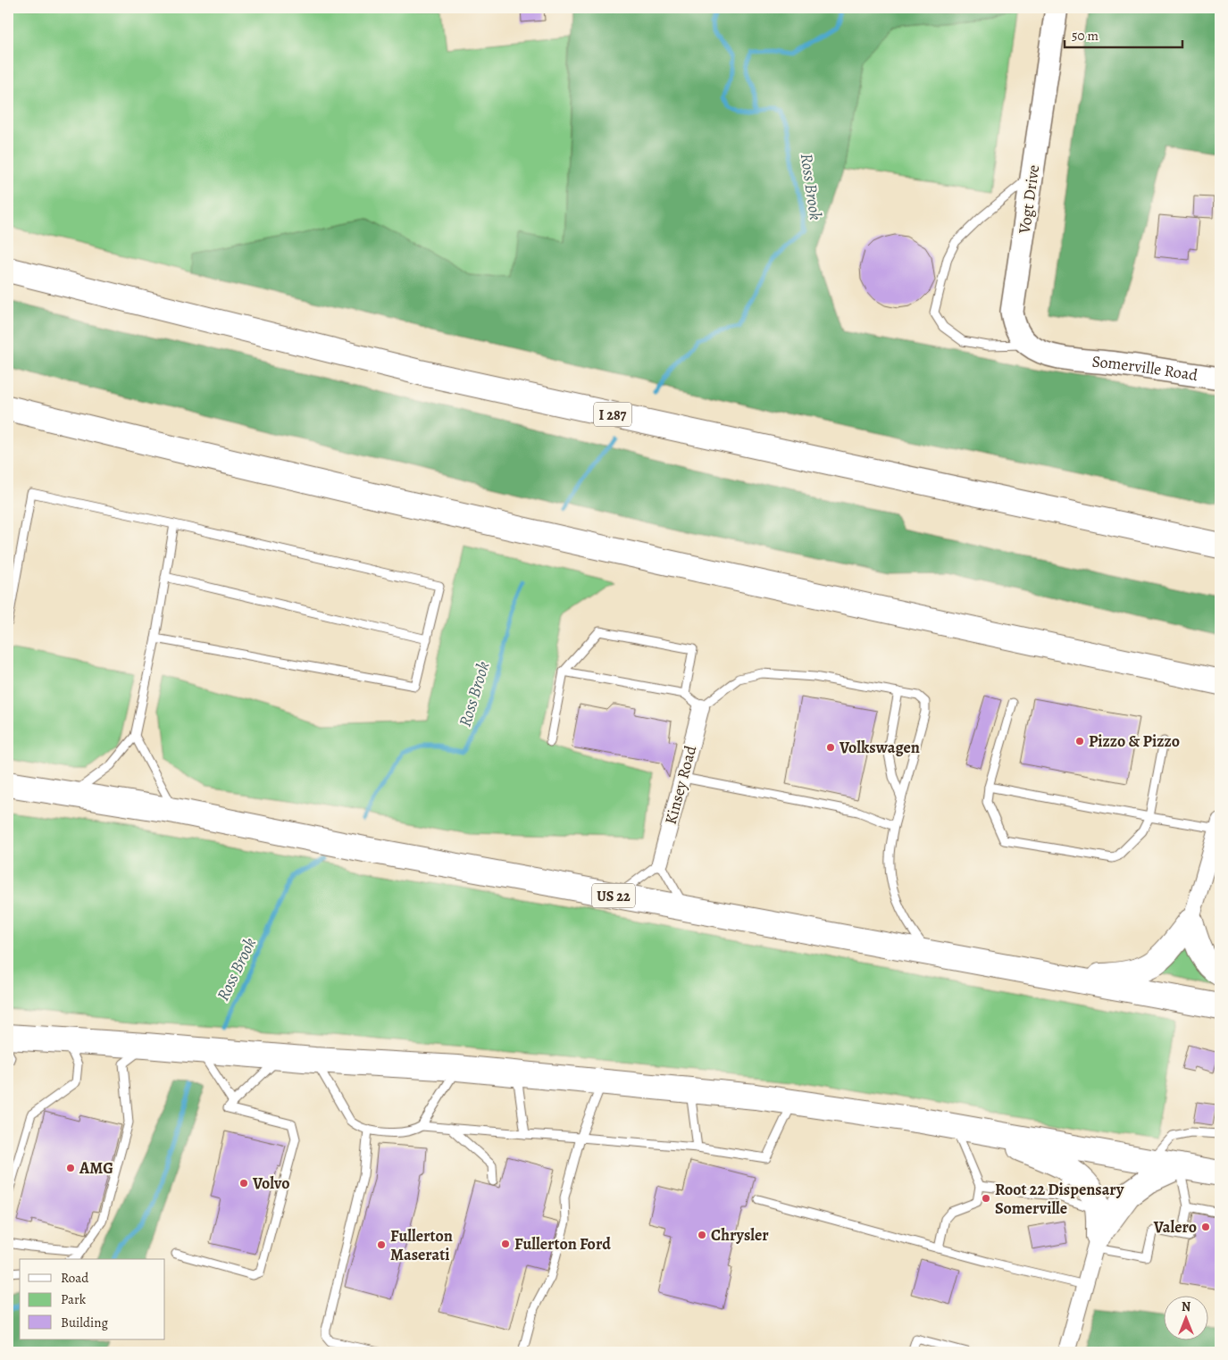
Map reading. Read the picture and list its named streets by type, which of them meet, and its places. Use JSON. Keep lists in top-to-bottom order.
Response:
{
  "streets": {
    "highway": ["I 287", "US 22"],
    "street": ["Vogt Drive", "Somerville Road", "Kinsey Road"]
  },
  "crossings": [
    ["Vogt Drive", "Somerville Road"]
  ],
  "water": ["Ross Brook"],
  "places": [
    "Pizzo & Pizzo",
    "Volkswagen",
    "AMG",
    "Volvo",
    "Root 22 Dispensary Somerville",
    "Valero",
    "Chrysler",
    "Fullerton Ford",
    "Fullerton Maserati"
  ],
  "legend": ["Road", "Park", "Building"],
  "scale_bar": "50 m",
  "north": "top"
}
